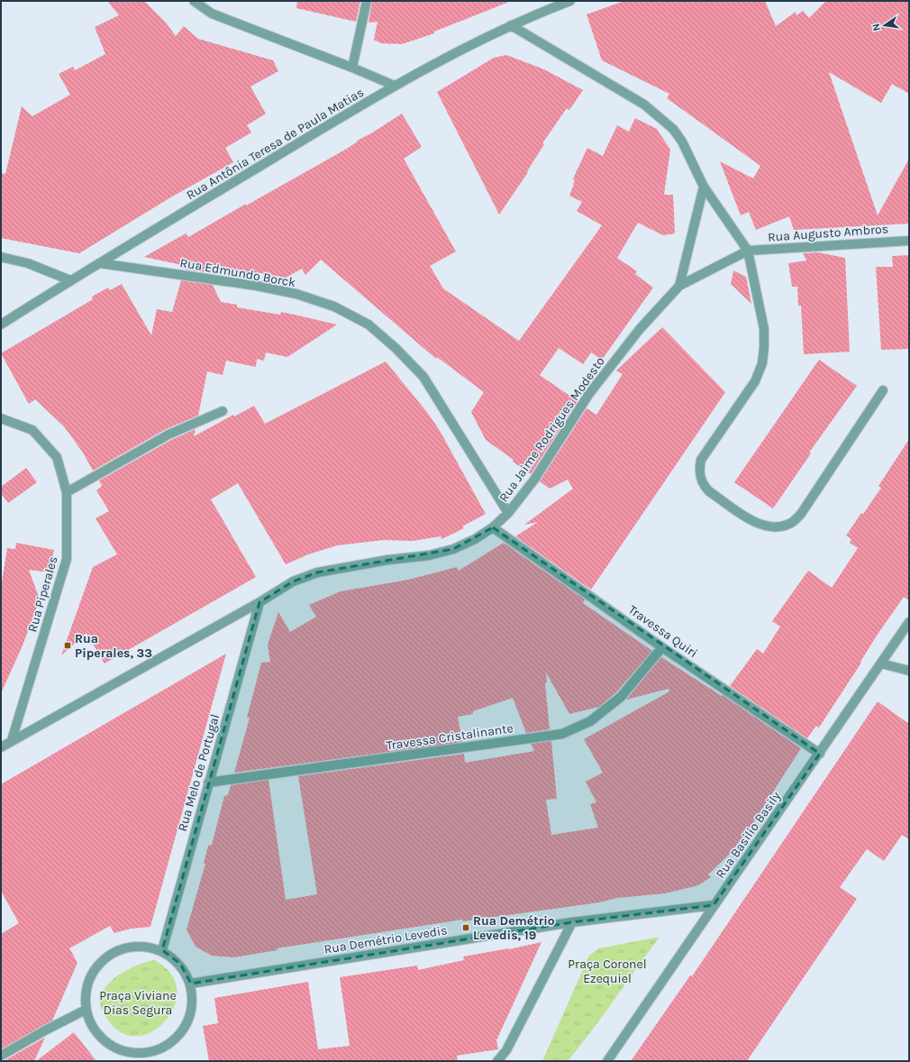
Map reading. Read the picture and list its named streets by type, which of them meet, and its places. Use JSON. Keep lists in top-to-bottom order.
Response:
{
  "streets": {
    "street": [
      "Rua Antônia Teresa de Paula Matias",
      "Rua Augusto Ambros",
      "Rua Edmundo Borck",
      "Rua Jaime Rodrigues Modesto",
      "Rua Piperales",
      "Travessa Quiri",
      "Travessa Cristalinante",
      "Rua Melo de Portugal",
      "Rua Basilio Basily",
      "Rua Demétrio Levedis"
    ]
  },
  "crossings": [
    ["Rua Antônia Teresa de Paula Matias", "Rua Edmundo Borck"],
    ["Rua Augusto Ambros", "Rua Jaime Rodrigues Modesto"],
    ["Rua Edmundo Borck", "Rua Jaime Rodrigues Modesto"],
    ["Rua Jaime Rodrigues Modesto", "Rua Piperales"],
    ["Rua Jaime Rodrigues Modesto", "Travessa Quiri"],
    ["Rua Jaime Rodrigues Modesto", "Rua Melo de Portugal"],
    ["Travessa Quiri", "Travessa Cristalinante"],
    ["Travessa Quiri", "Rua Basilio Basily"],
    ["Travessa Cristalinante", "Rua Melo de Portugal"],
    ["Rua Melo de Portugal", "Rua Demétrio Levedis"],
    ["Rua Basilio Basily", "Rua Demétrio Levedis"]
  ],
  "parks": ["Praça Coronel Ezequiel", "Praça Viviane Dias Segura"],
  "places": {
    "transit": ["Rua Piperales, 33", "Rua Demétrio Levedis, 19"]
  },
  "north": "left"
}
